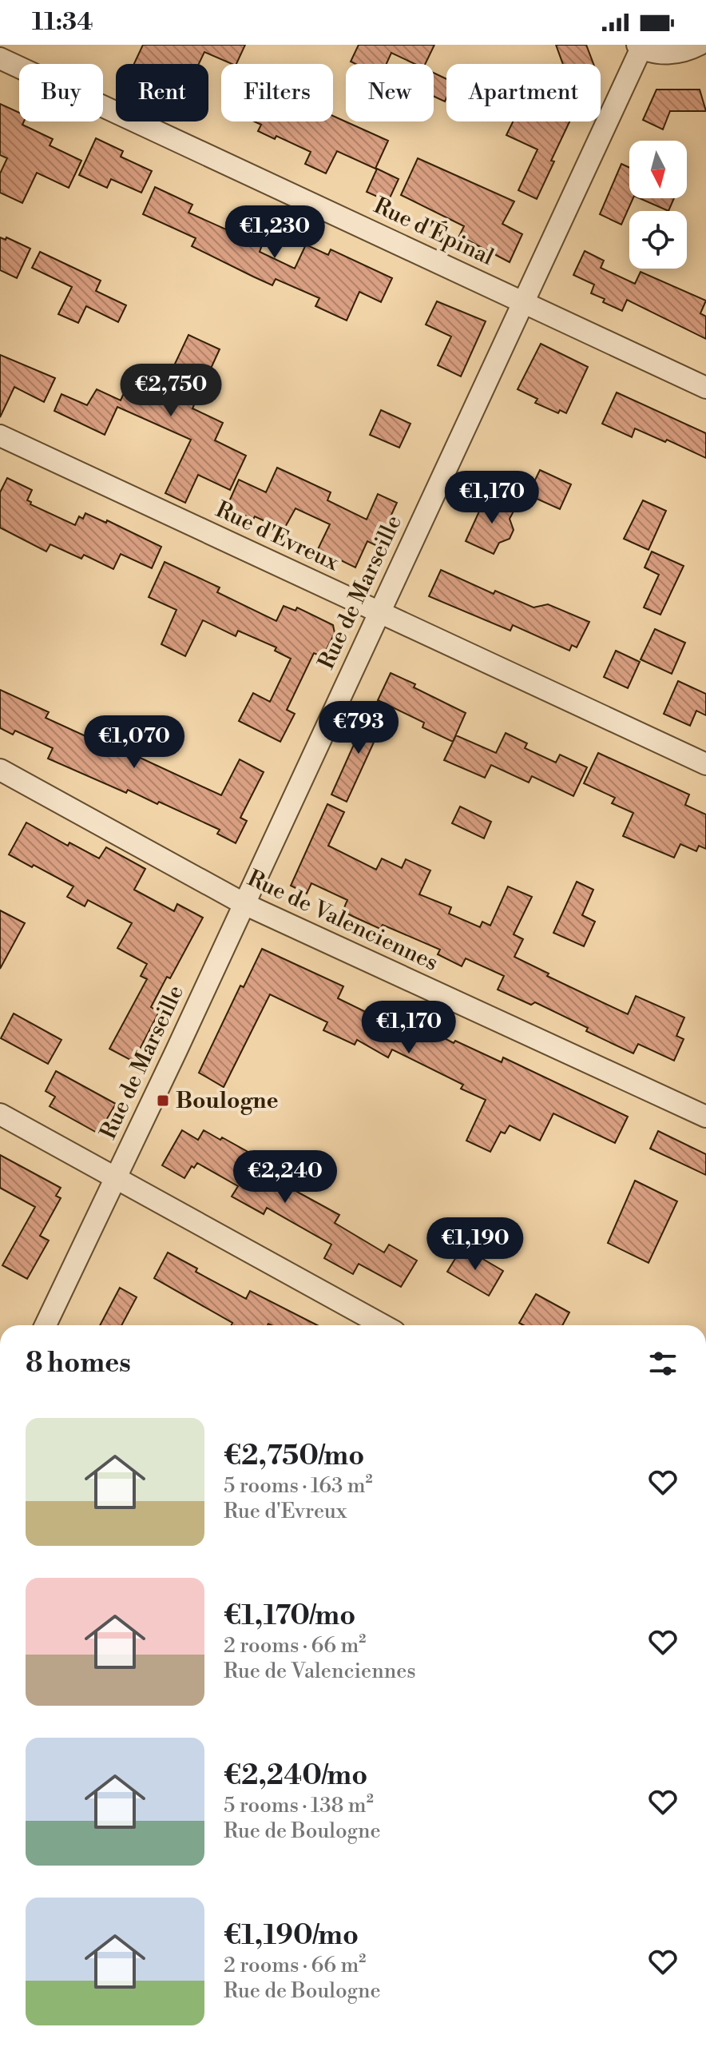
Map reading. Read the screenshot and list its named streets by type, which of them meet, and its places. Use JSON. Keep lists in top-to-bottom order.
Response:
{
  "streets": {
    "street": [
      "Rue d'Épinal",
      "Rue d'Evreux",
      "Rue de Marseille",
      "Rue de Valenciennes"
    ]
  },
  "crossings": [
    ["Rue d'Épinal", "Rue de Marseille"],
    ["Rue d'Evreux", "Rue de Marseille"],
    ["Rue de Marseille", "Rue de Valenciennes"]
  ],
  "places": {
    "transit": ["Boulogne"]
  },
  "north": "bottom",
  "page": {
    "status": "11:34",
    "chip": [
      "Buy",
      "Rent",
      "Filters",
      "New",
      "Apartment"
    ],
    "price": [
      "€1,230",
      "€2,750",
      "€1,170",
      "€793",
      "€1,070",
      "€1,170",
      "€2,240",
      "€1,190"
    ],
    "heading": "8 homes",
    "list": [
      {
        "name": "€2,750/mo",
        "note": "5 rooms · 163 m² · Rue d'Evreux"
      },
      {
        "name": "€1,170/mo",
        "note": "2 rooms · 66 m² · Rue de Valenciennes"
      },
      {
        "name": "€2,240/mo",
        "note": "5 rooms · 138 m² · Rue de Boulogne"
      },
      {
        "name": "€1,190/mo",
        "note": "2 rooms · 66 m² · Rue de Boulogne"
      }
    ]
  }
}
